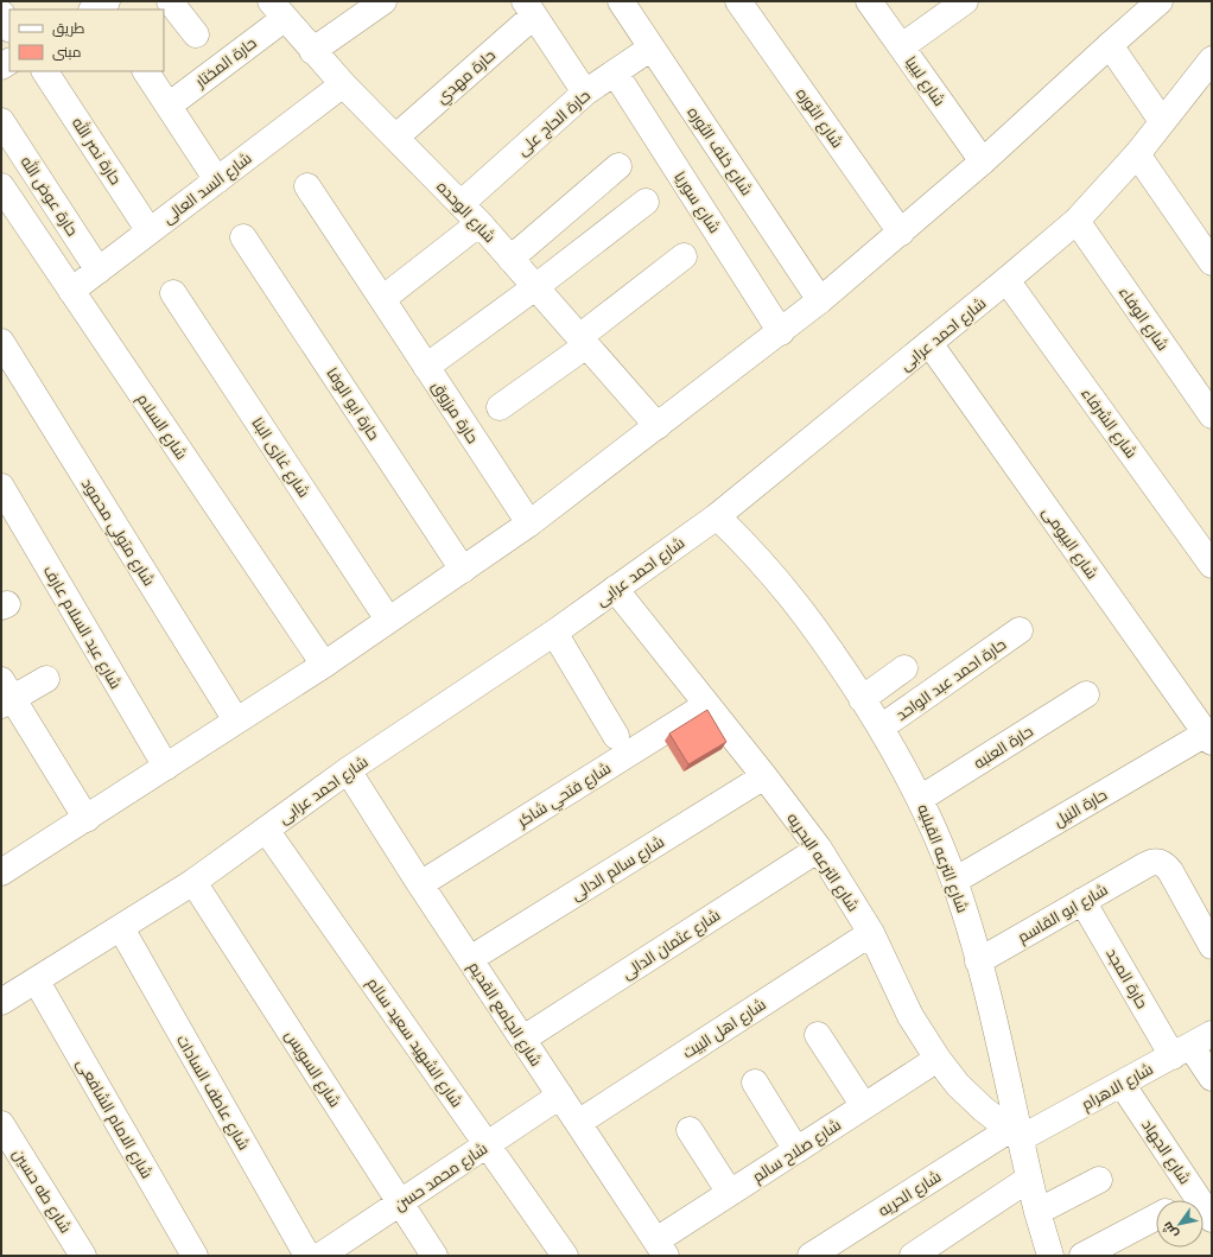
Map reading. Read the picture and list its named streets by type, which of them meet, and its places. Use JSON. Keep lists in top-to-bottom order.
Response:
{
  "streets": {
    "street": [
      "حارة المختار",
      "حارة مهدي",
      "شارع ليبيا",
      "شارع الثوره",
      "حارة الحاج على",
      "حارة نصر الله",
      "شارع خلف الثوره",
      "شارع السد العالى",
      "حارة عوض الله",
      "شارع سوريا",
      "شارع الوحده",
      "شارع الوفاء",
      "شارع احمد عرابى",
      "حارة ابو الوفا",
      "حارة مرزوق",
      "شارع الشرفاء",
      "شارع السلام",
      "شارع غازى البنا",
      "شارع متولي محمود",
      "شارع البيومى",
      "شارع عبد السلام عارف",
      "حارة احمد عبد الواحد",
      "حارة العنبه",
      "شارع فتحي شاكر",
      "حارة النيل",
      "شارع الترعه القبليه",
      "شارع الترعه البحريه",
      "شارع سالم الدالى",
      "شارع ابو القاسم",
      "شارع عثمان الدالى",
      "حارة المجد",
      "شارع الجامع القديم",
      "شارع اهل البيت",
      "شارع الشهيد سعيد سالم",
      "شارع السويس",
      "شارع الاهرام",
      "شارع عاطف السادات",
      "شارع الامام الشافعى",
      "شارع صلاح سالم",
      "شارع الجهاد",
      "شارع محمد حسن",
      "شارع طه حسين",
      "شارع الحريه"
    ]
  },
  "crossings": [
    ["حارة المختار", "شارع الوحده"],
    ["حارة مهدي", "شارع الوحده"],
    ["حارة الحاج على", "شارع خلف الثوره"],
    ["حارة الحاج على", "شارع سوريا"],
    ["حارة الحاج على", "شارع الوحده"],
    ["حارة نصر الله", "شارع السد العالى"],
    ["شارع السد العالى", "حارة عوض الله"],
    ["شارع السد العالى", "شارع الوحده"],
    ["شارع السد العالى", "شارع السلام"],
    ["شارع الوفاء", "شارع احمد عرابى"],
    ["شارع احمد عرابى", "شارع الشرفاء"],
    ["شارع احمد عرابى", "شارع البيومى"],
    ["شارع احمد عرابى", "شارع الترعه القبليه"],
    ["شارع احمد عرابى", "شارع الترعه البحريه"],
    ["شارع احمد عرابى", "شارع الجامع القديم"],
    ["شارع احمد عرابى", "شارع الشهيد سعيد سالم"],
    ["شارع احمد عرابى", "شارع السويس"],
    ["شارع احمد عرابى", "شارع عاطف السادات"],
    ["شارع احمد عرابى", "شارع الامام الشافعى"],
    ["شارع البيومى", "حارة النيل"],
    ["حارة احمد عبد الواحد", "شارع الترعه القبليه"],
    ["حارة العنبه", "شارع الترعه القبليه"],
    ["شارع فتحي شاكر", "شارع الترعه البحريه"],
    ["شارع فتحي شاكر", "شارع الجامع القديم"],
    ["حارة النيل", "شارع الترعه القبليه"],
    ["شارع الترعه القبليه", "شارع الترعه البحريه"],
    ["شارع الترعه القبليه", "شارع ابو القاسم"],
    ["شارع الترعه القبليه", "شارع الاهرام"],
    ["شارع الترعه القبليه", "شارع الحريه"],
    ["شارع الترعه البحريه", "شارع سالم الدالى"],
    ["شارع الترعه البحريه", "شارع عثمان الدالى"],
    ["شارع الترعه البحريه", "شارع اهل البيت"],
    ["شارع الترعه البحريه", "شارع الاهرام"],
    ["شارع الترعه البحريه", "شارع صلاح سالم"],
    ["شارع الترعه البحريه", "شارع الحريه"],
    ["شارع سالم الدالى", "شارع الجامع القديم"],
    ["شارع ابو القاسم", "حارة المجد"],
    ["شارع عثمان الدالى", "شارع الجامع القديم"],
    ["حارة المجد", "شارع الاهرام"],
    ["شارع الجامع القديم", "شارع اهل البيت"],
    ["شارع الجامع القديم", "شارع صلاح سالم"],
    ["شارع الجامع القديم", "شارع محمد حسن"],
    ["شارع الشهيد سعيد سالم", "شارع محمد حسن"],
    ["شارع السويس", "شارع محمد حسن"],
    ["شارع الاهرام", "شارع الجهاد"],
    ["شارع الاهرام", "شارع الحريه"]
  ],
  "legend": ["طريق", "مبنى"],
  "north": "bottom left"
}
